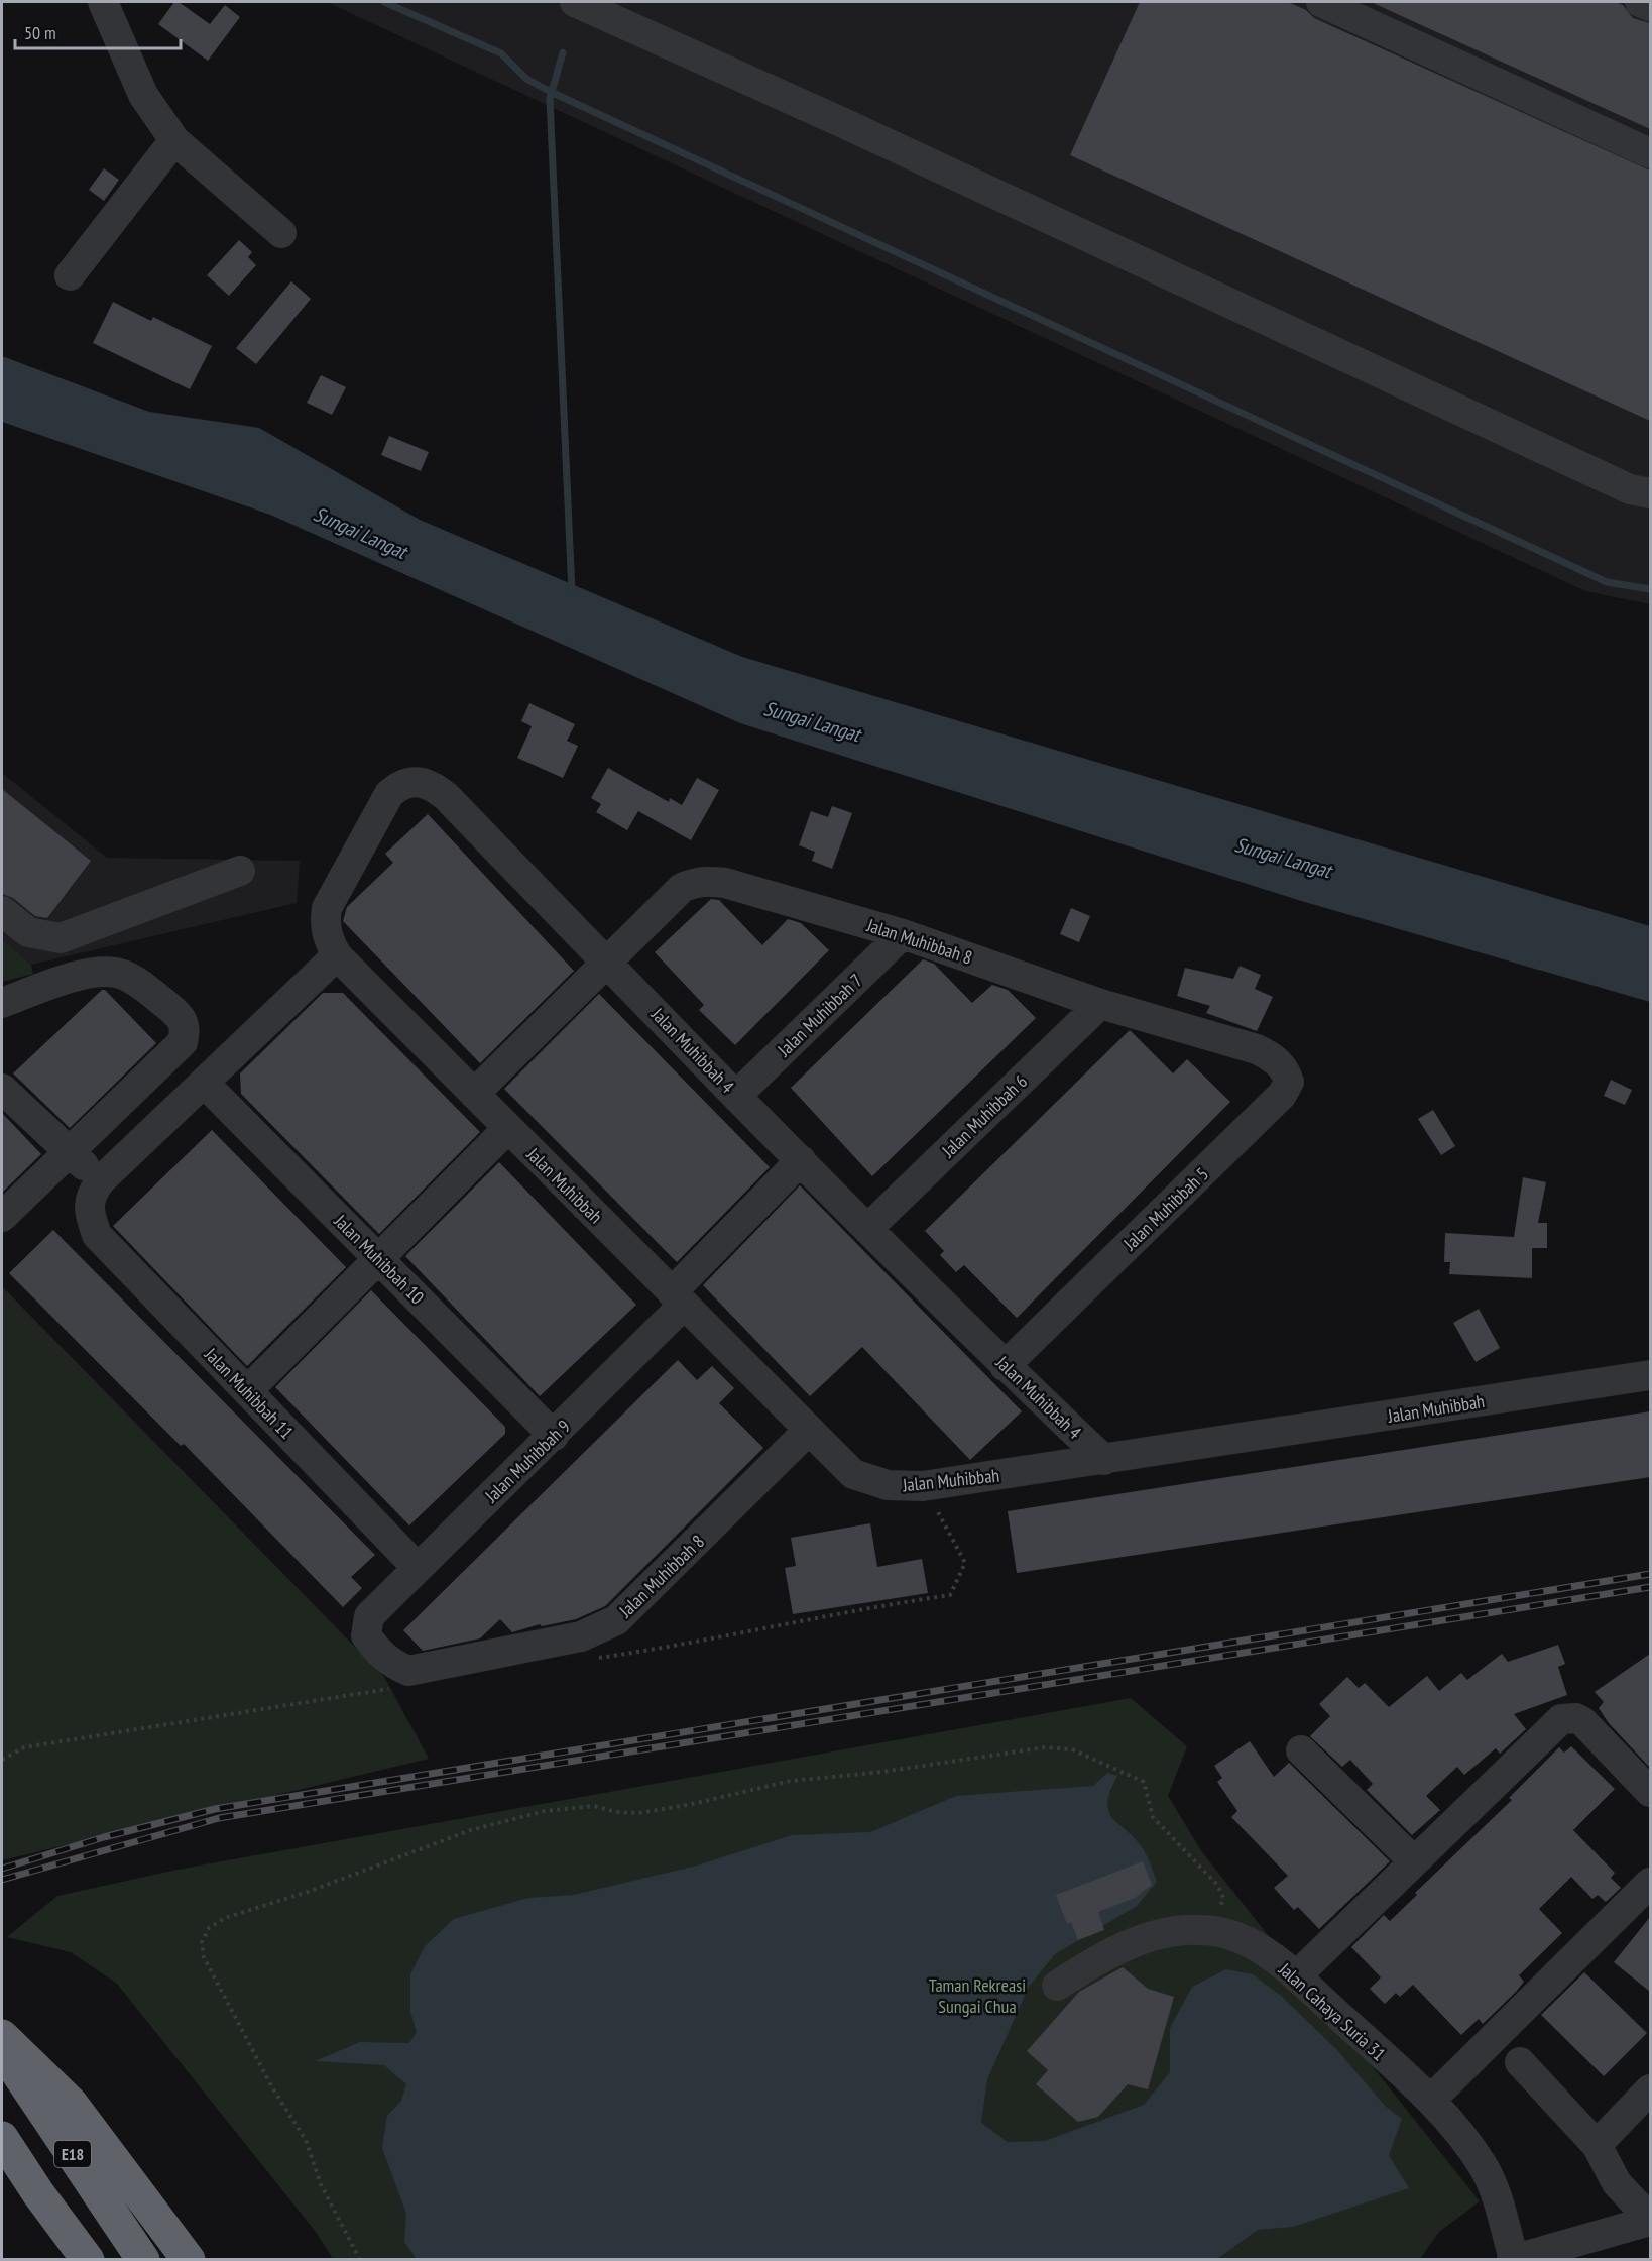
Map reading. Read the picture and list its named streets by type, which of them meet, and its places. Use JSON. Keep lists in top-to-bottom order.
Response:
{
  "streets": {
    "highway": ["E18"],
    "street": [
      "Jalan Muhibbah 8",
      "Jalan Muhibbah 7",
      "Jalan Muhibbah 4",
      "Jalan Muhibbah 6",
      "Jalan Muhibbah",
      "Jalan Muhibbah 5",
      "Jalan Muhibbah 10",
      "Jalan Muhibbah 11",
      "Jalan Muhibbah 9",
      "Jalan Cahaya Suria 31"
    ]
  },
  "crossings": [
    ["Jalan Muhibbah 8", "Jalan Muhibbah 7"],
    ["Jalan Muhibbah 8", "Jalan Muhibbah 4"],
    ["Jalan Muhibbah 8", "Jalan Muhibbah 6"],
    ["Jalan Muhibbah 8", "Jalan Muhibbah"],
    ["Jalan Muhibbah 8", "Jalan Muhibbah 5"],
    ["Jalan Muhibbah 8", "Jalan Muhibbah 9"],
    ["Jalan Muhibbah 7", "Jalan Muhibbah 4"],
    ["Jalan Muhibbah 4", "Jalan Muhibbah 6"],
    ["Jalan Muhibbah 4", "Jalan Muhibbah"],
    ["Jalan Muhibbah 4", "Jalan Muhibbah 5"],
    ["Jalan Muhibbah 4", "Jalan Muhibbah 9"],
    ["Jalan Muhibbah", "Jalan Muhibbah 9"],
    ["Jalan Muhibbah 10", "Jalan Muhibbah 9"],
    ["Jalan Muhibbah 11", "Jalan Muhibbah 9"]
  ],
  "water": ["Sungai Langat"],
  "parks": ["Taman Rekreasi Sungai Chua"],
  "scale_bar": "50 m"
}
